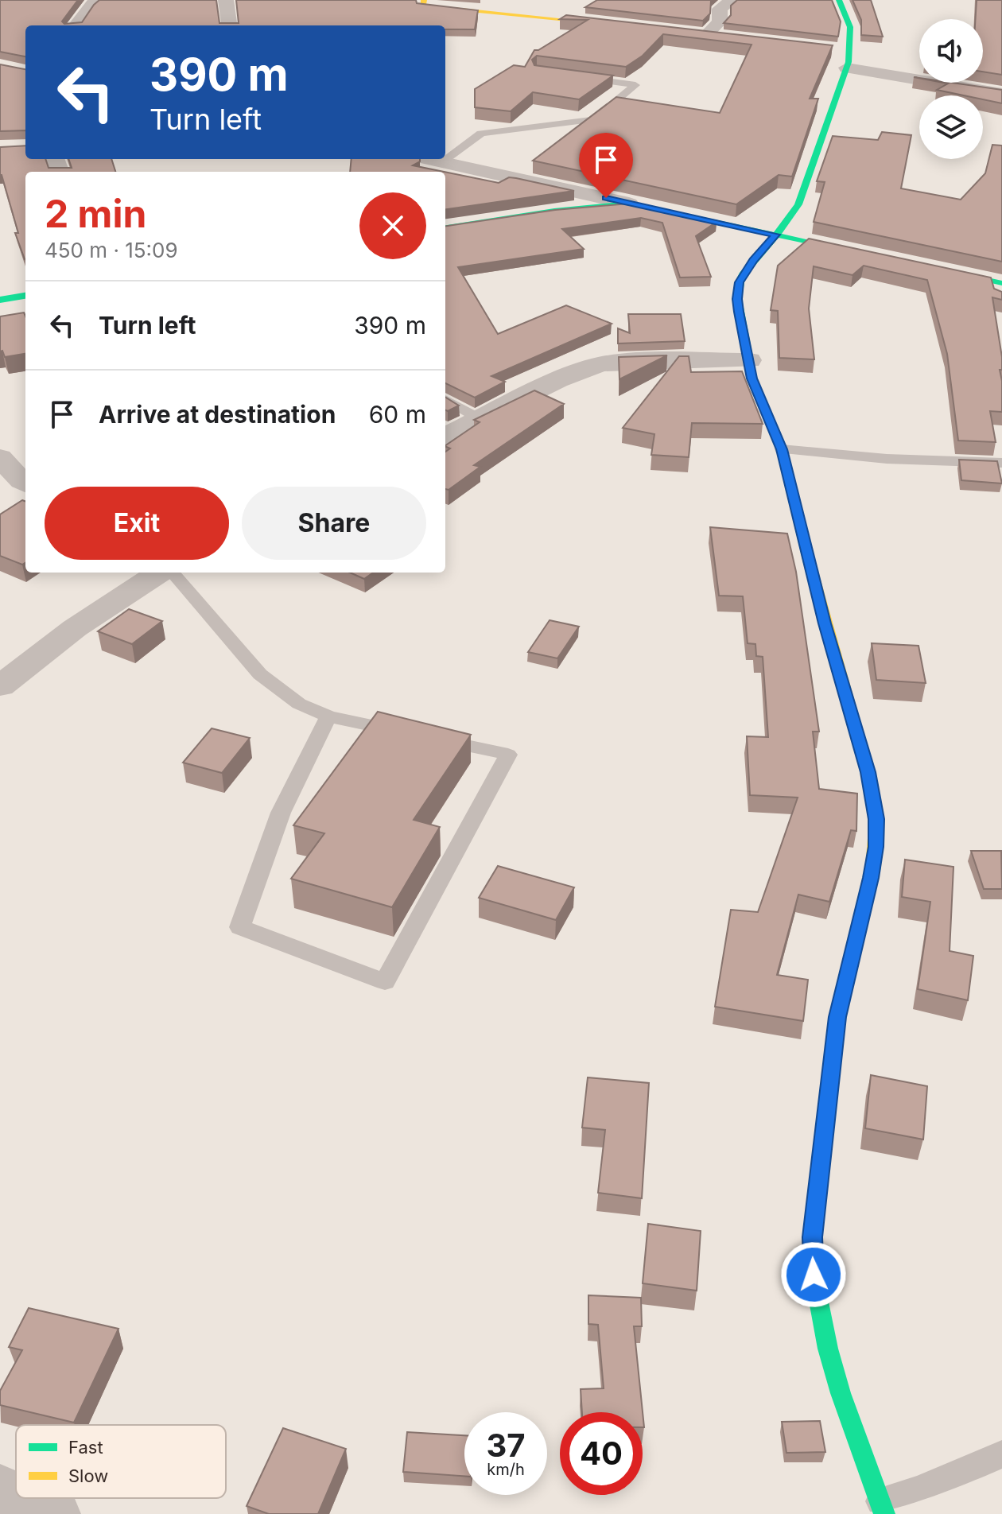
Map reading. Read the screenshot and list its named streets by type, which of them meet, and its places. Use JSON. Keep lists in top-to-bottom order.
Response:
{
  "legend": ["Fast", "Slow"],
  "page": {
    "turn": ["390 m", "Turn left"],
    "heading": ["2 min", "450 m · 15:09"],
    "list": [
      {
        "name": "Turn left",
        "value": "390 m"
      },
      {
        "name": "Arrive at destination",
        "value": "60 m"
      }
    ],
    "buttons": ["Exit", "Share"],
    "speed": "37 km/h",
    "limit": "40"
  }
}
